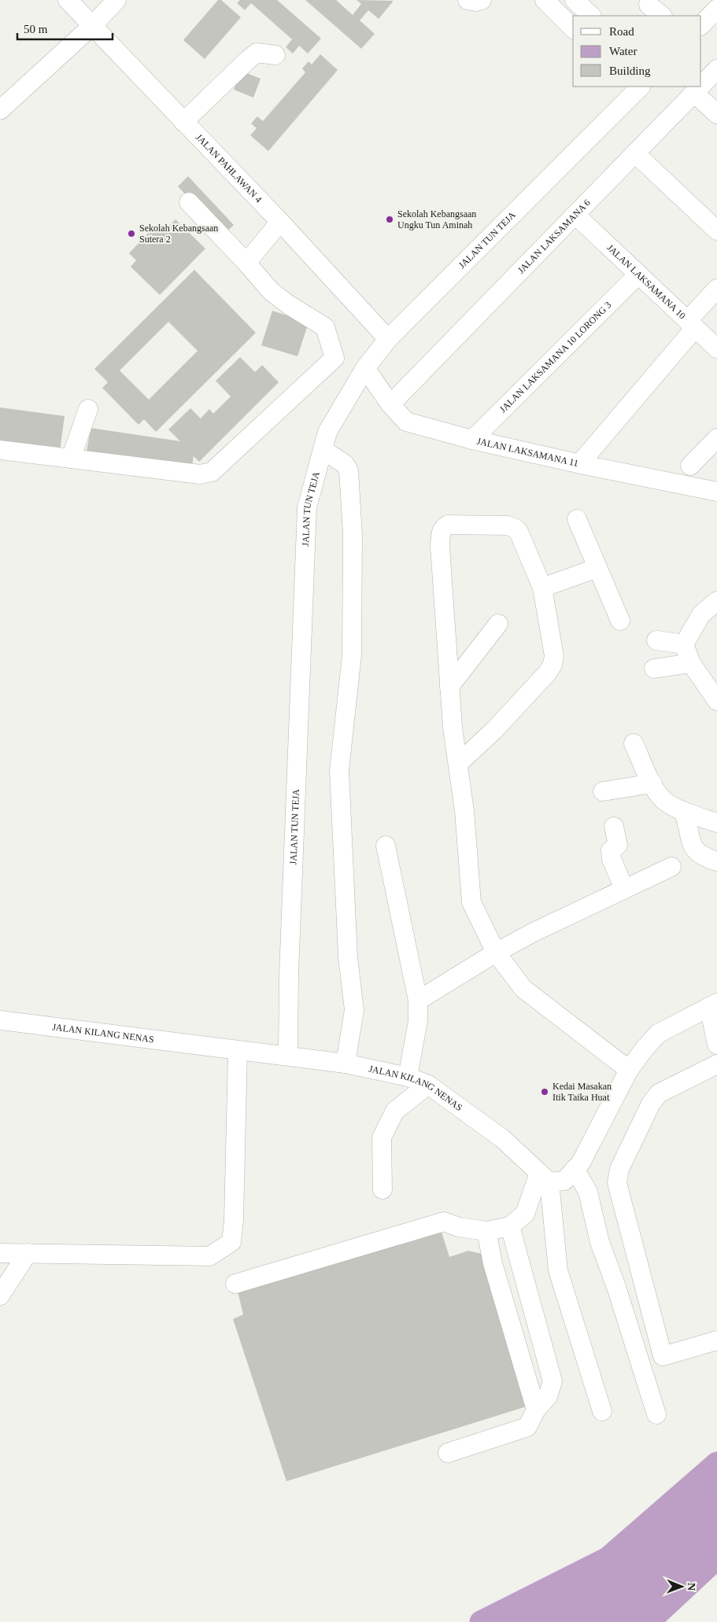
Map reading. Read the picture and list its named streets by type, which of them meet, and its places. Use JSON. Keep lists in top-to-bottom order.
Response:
{
  "streets": {
    "street": [
      "JALAN PAHLAWAN 4",
      "JALAN LAKSAMANA 6",
      "JALAN TUN TEJA",
      "JALAN LAKSAMANA 10",
      "JALAN LAKSAMANA 10 LORONG 3",
      "JALAN LAKSAMANA 11",
      "JALAN KILANG NENAS"
    ]
  },
  "crossings": [
    ["JALAN PAHLAWAN 4", "JALAN TUN TEJA"],
    ["JALAN LAKSAMANA 6", "JALAN LAKSAMANA 10"],
    ["JALAN LAKSAMANA 6", "JALAN LAKSAMANA 11"],
    ["JALAN TUN TEJA", "JALAN LAKSAMANA 11"],
    ["JALAN TUN TEJA", "JALAN KILANG NENAS"],
    ["JALAN LAKSAMANA 10", "JALAN LAKSAMANA 10 LORONG 3"],
    ["JALAN LAKSAMANA 10 LORONG 3", "JALAN LAKSAMANA 11"]
  ],
  "places": ["Sekolah Kebangsaan Ungku Tun Aminah", "Sekolah Kebangsaan Sutera 2", "Kedai Masakan Itik Taika Huat"],
  "legend": ["Road", "Water", "Building"],
  "scale_bar": "50 m",
  "north": "right"
}
